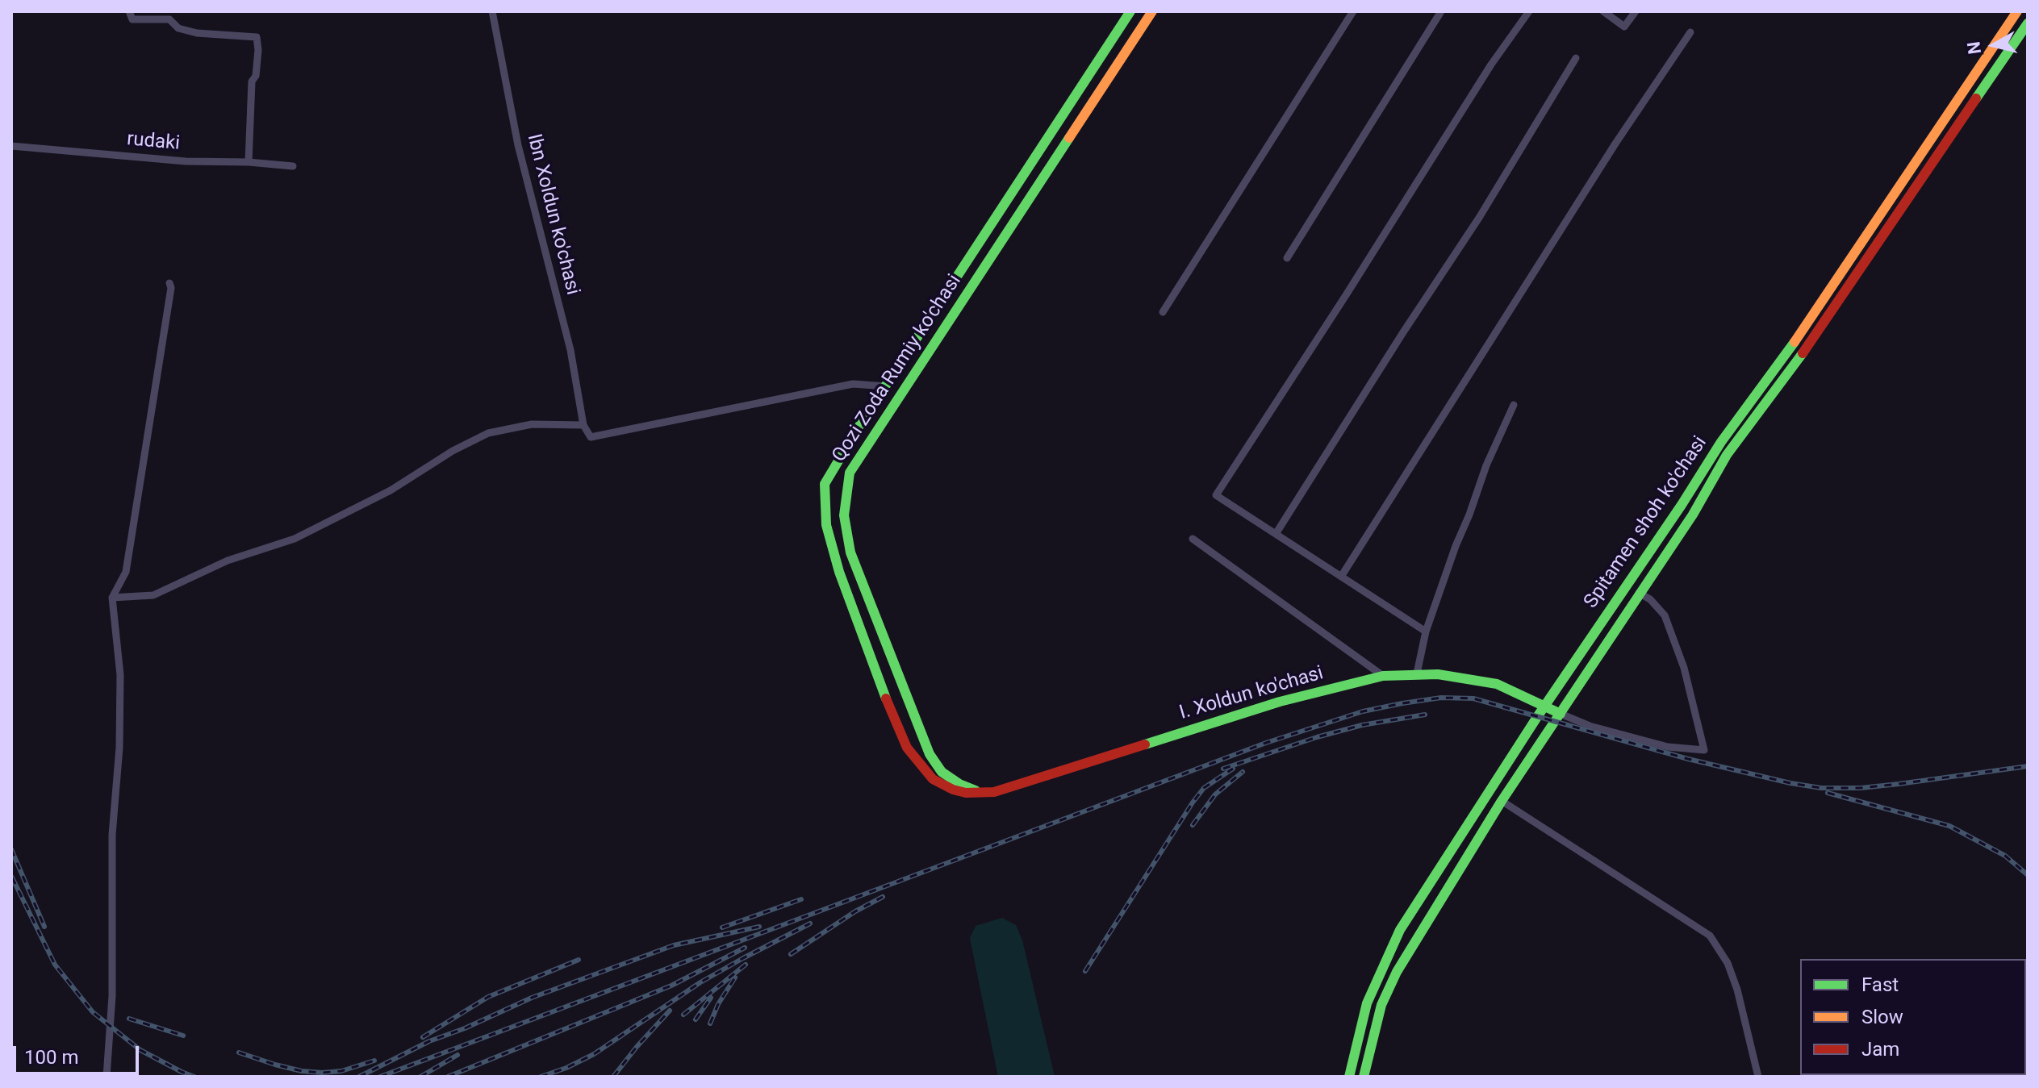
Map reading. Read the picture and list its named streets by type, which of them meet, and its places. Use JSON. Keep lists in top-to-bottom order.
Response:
{
  "streets": {
    "main road": ["Qozi Zoda Rumiy ko'chasi", "Spitamen shoh ko'chasi", "I. Xoldun ko'chasi"],
    "street": ["rudaki", "Ibn Xoldun ko'chasi"]
  },
  "crossings": [
    ["Qozi Zoda Rumiy ko'chasi", "I. Xoldun ko'chasi"],
    ["Spitamen shoh ko'chasi", "I. Xoldun ko'chasi"]
  ],
  "legend": ["Fast", "Slow", "Jam"],
  "scale_bar": "100 m",
  "north": "left"
}
